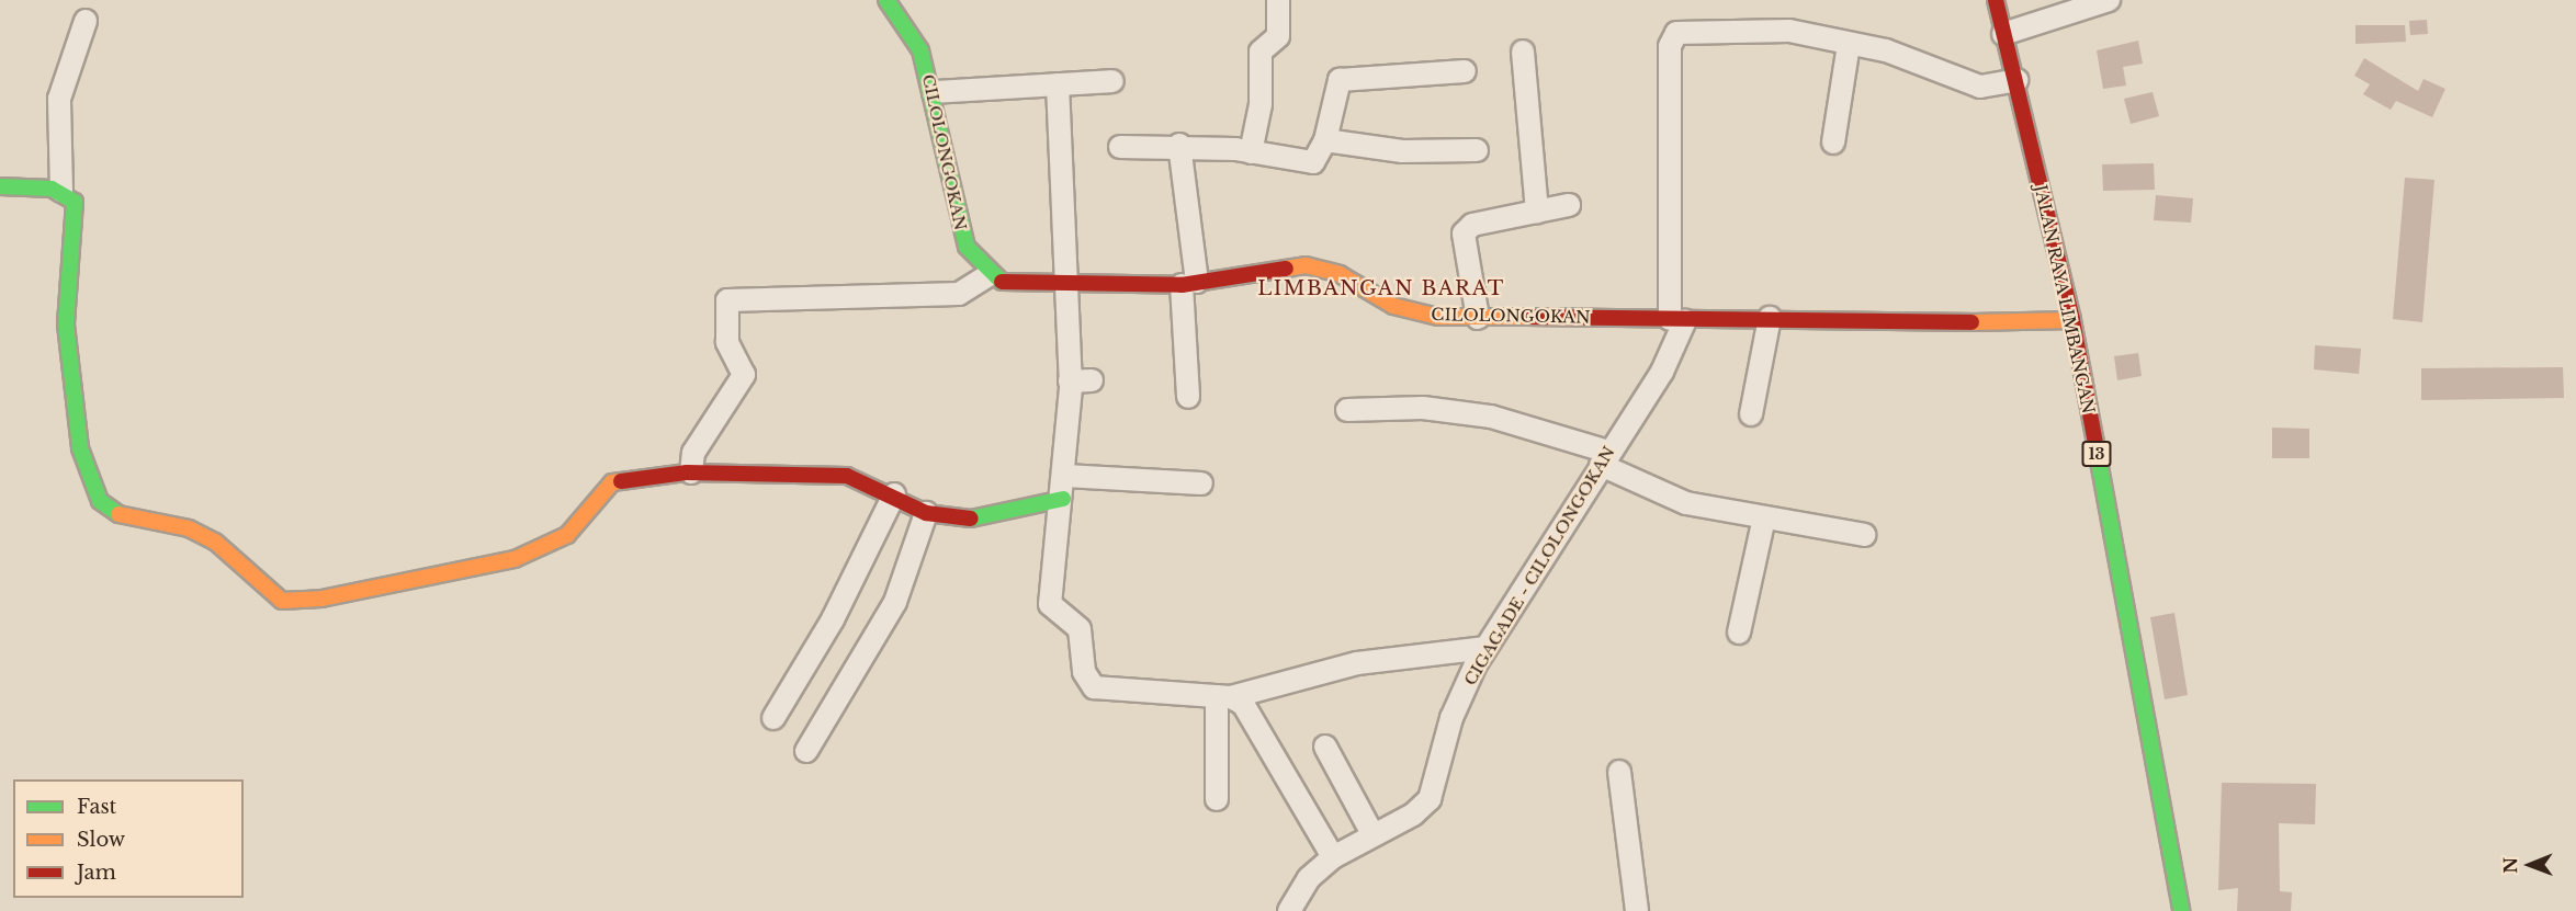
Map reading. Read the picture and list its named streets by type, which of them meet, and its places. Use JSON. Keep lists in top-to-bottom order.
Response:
{
  "streets": {
    "main road": ["CILOLONGOKAN", "JALAN RAYA LIMBANGAN", "13"],
    "street": ["CIGAGADE - CILOLONGOKAN"]
  },
  "crossings": [
    ["CILOLONGOKAN", "JALAN RAYA LIMBANGAN"],
    ["CILOLONGOKAN", "CIGAGADE - CILOLONGOKAN"]
  ],
  "districts": ["LIMBANGAN BARAT"],
  "legend": ["Fast", "Slow", "Jam"],
  "north": "left"
}
